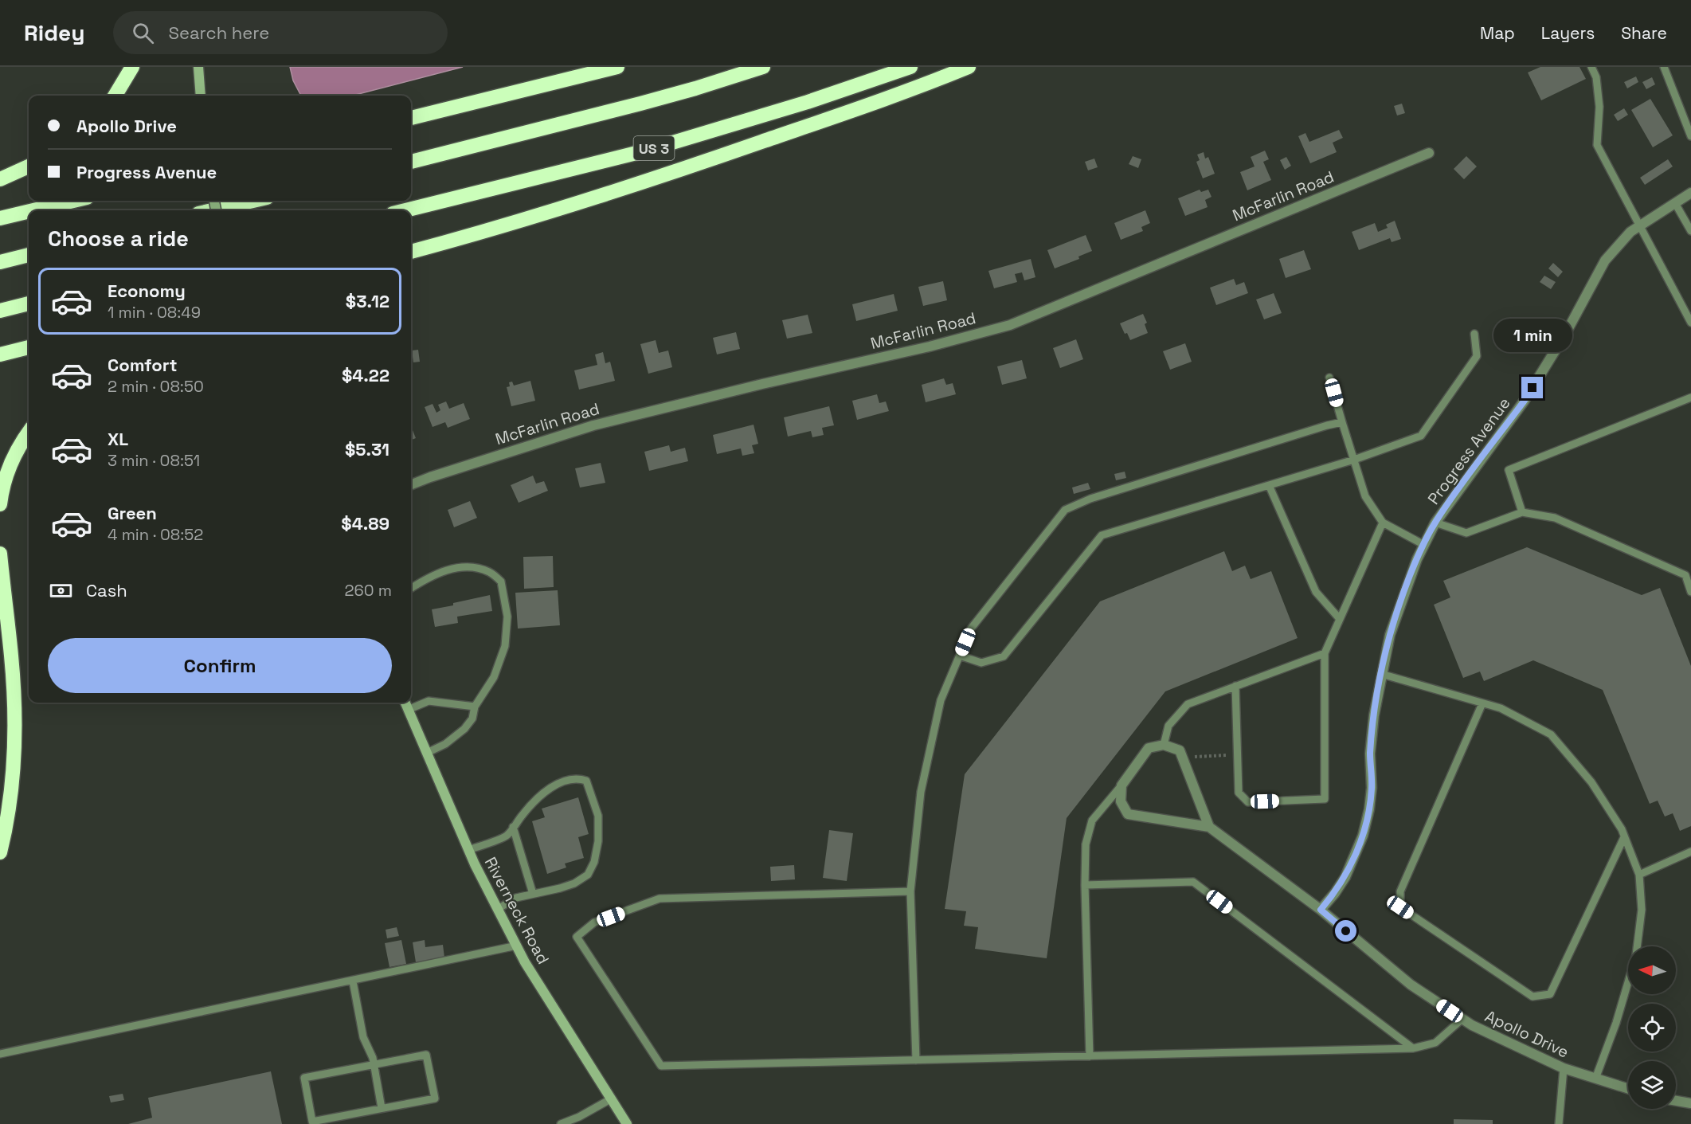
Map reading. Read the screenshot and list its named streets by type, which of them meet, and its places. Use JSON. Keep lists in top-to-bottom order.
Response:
{
  "streets": {
    "highway": ["US 3"],
    "main road": ["Riverneck Road"],
    "street": ["McFarlin Road", "Progress Avenue", "Apollo Drive"]
  },
  "crossings": [
    ["Progress Avenue", "Apollo Drive"]
  ],
  "north": "left",
  "page": {
    "header": "Ridey",
    "search": "Search here",
    "nav": ["Map", "Layers", "Share"],
    "banner": ["Apollo Drive", "Progress Avenue"],
    "heading": "Choose a ride",
    "list": [
      {
        "name": "Economy",
        "note": "1 min · 08:49",
        "value": "$3.12"
      },
      {
        "name": "Comfort",
        "note": "2 min · 08:50",
        "value": "$4.22"
      },
      {
        "name": "XL",
        "note": "3 min · 08:51",
        "value": "$5.31"
      },
      {
        "name": "Green",
        "note": "4 min · 08:52",
        "value": "$4.89"
      }
    ],
    "bubble": "1 min",
    "pay": ["Cash", "260 m"],
    "buttons": "Confirm"
  }
}
